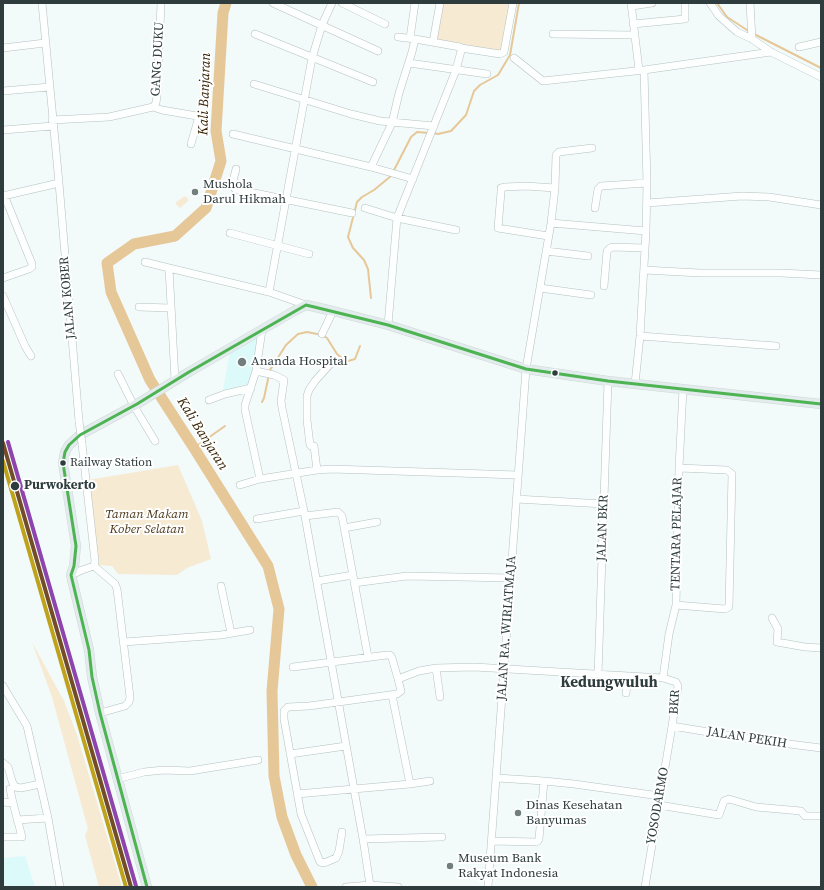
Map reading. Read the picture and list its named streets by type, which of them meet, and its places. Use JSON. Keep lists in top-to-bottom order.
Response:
{
  "streets": {
    "street": [
      "GANG DUKU",
      "JALAN KOBER",
      "JALAN BKR",
      "TENTARA PELAJAR",
      "JALAN RA. WIRIATMAJA",
      "BKR",
      "JALAN PEKIH",
      "YOSODARMO"
    ]
  },
  "crossings": [
    ["GANG DUKU", "JALAN KOBER"],
    ["JALAN BKR", "BKR"],
    ["TENTARA PELAJAR", "BKR"],
    ["JALAN RA. WIRIATMAJA", "BKR"],
    ["BKR", "JALAN PEKIH"],
    ["BKR", "YOSODARMO"],
    ["JALAN PEKIH", "YOSODARMO"]
  ],
  "districts": ["Kedungwuluh"],
  "water": ["Kali Banjaran"],
  "parks": ["Taman Makam Kober Selatan"],
  "places": [
    "Mushola Darul Hikmah",
    "Ananda Hospital",
    "Railway Station",
    "Purwokerto",
    "Dinas Kesehatan Banyumas",
    "Museum Bank Rakyat Indonesia"
  ]
}
